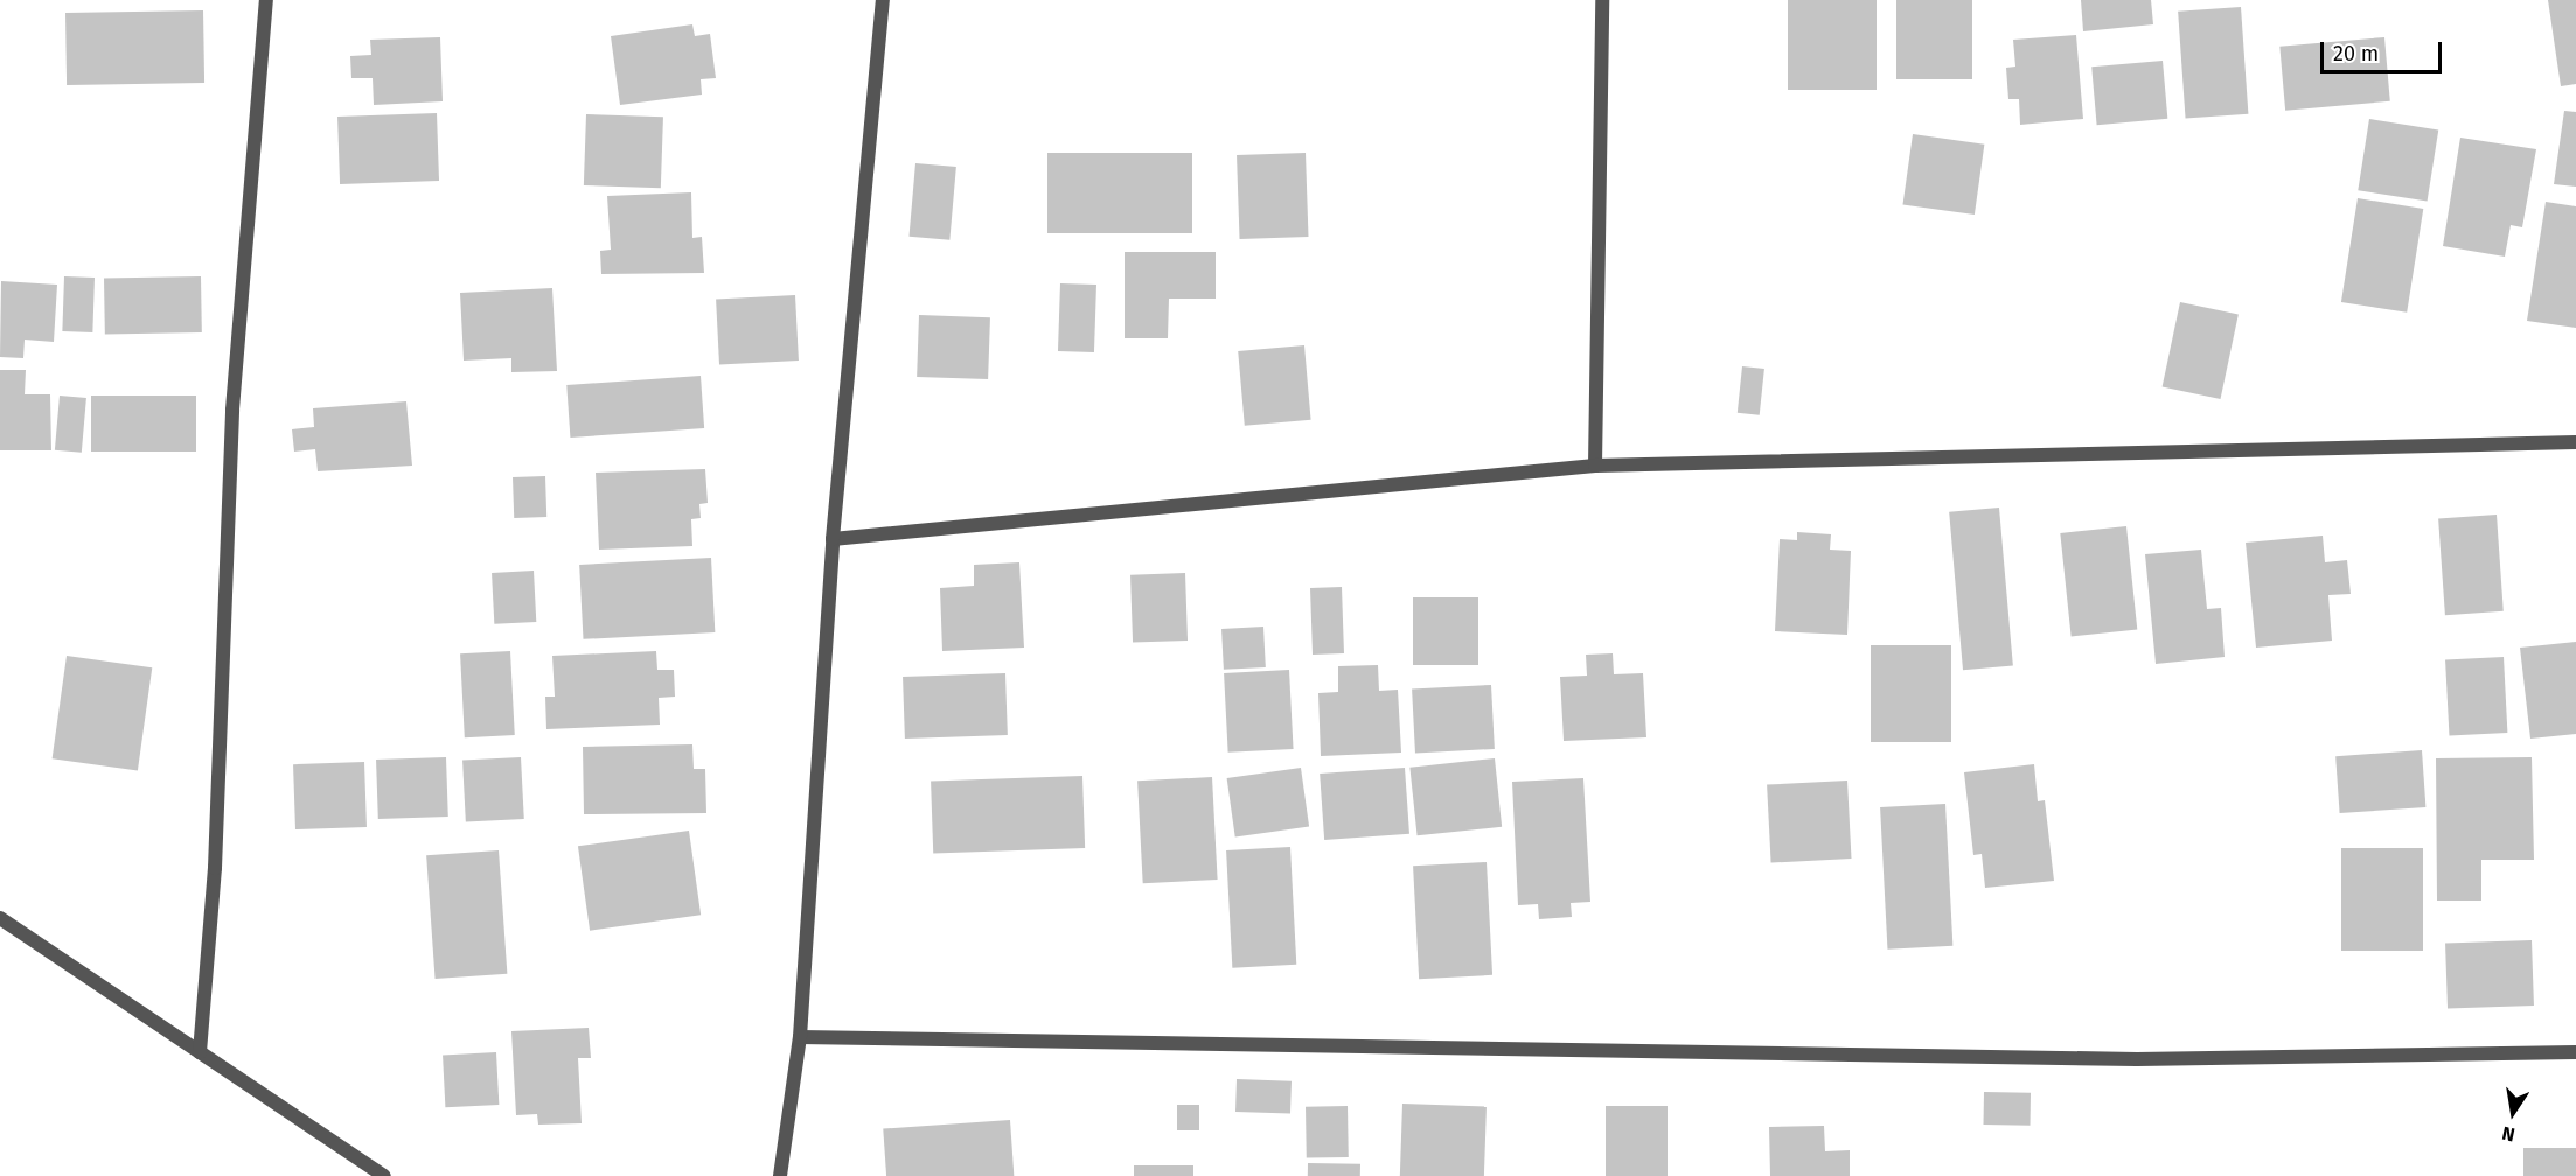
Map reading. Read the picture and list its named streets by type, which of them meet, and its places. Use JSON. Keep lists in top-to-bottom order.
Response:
{
  "scale_bar": "20 m",
  "north": "bottom"
}
